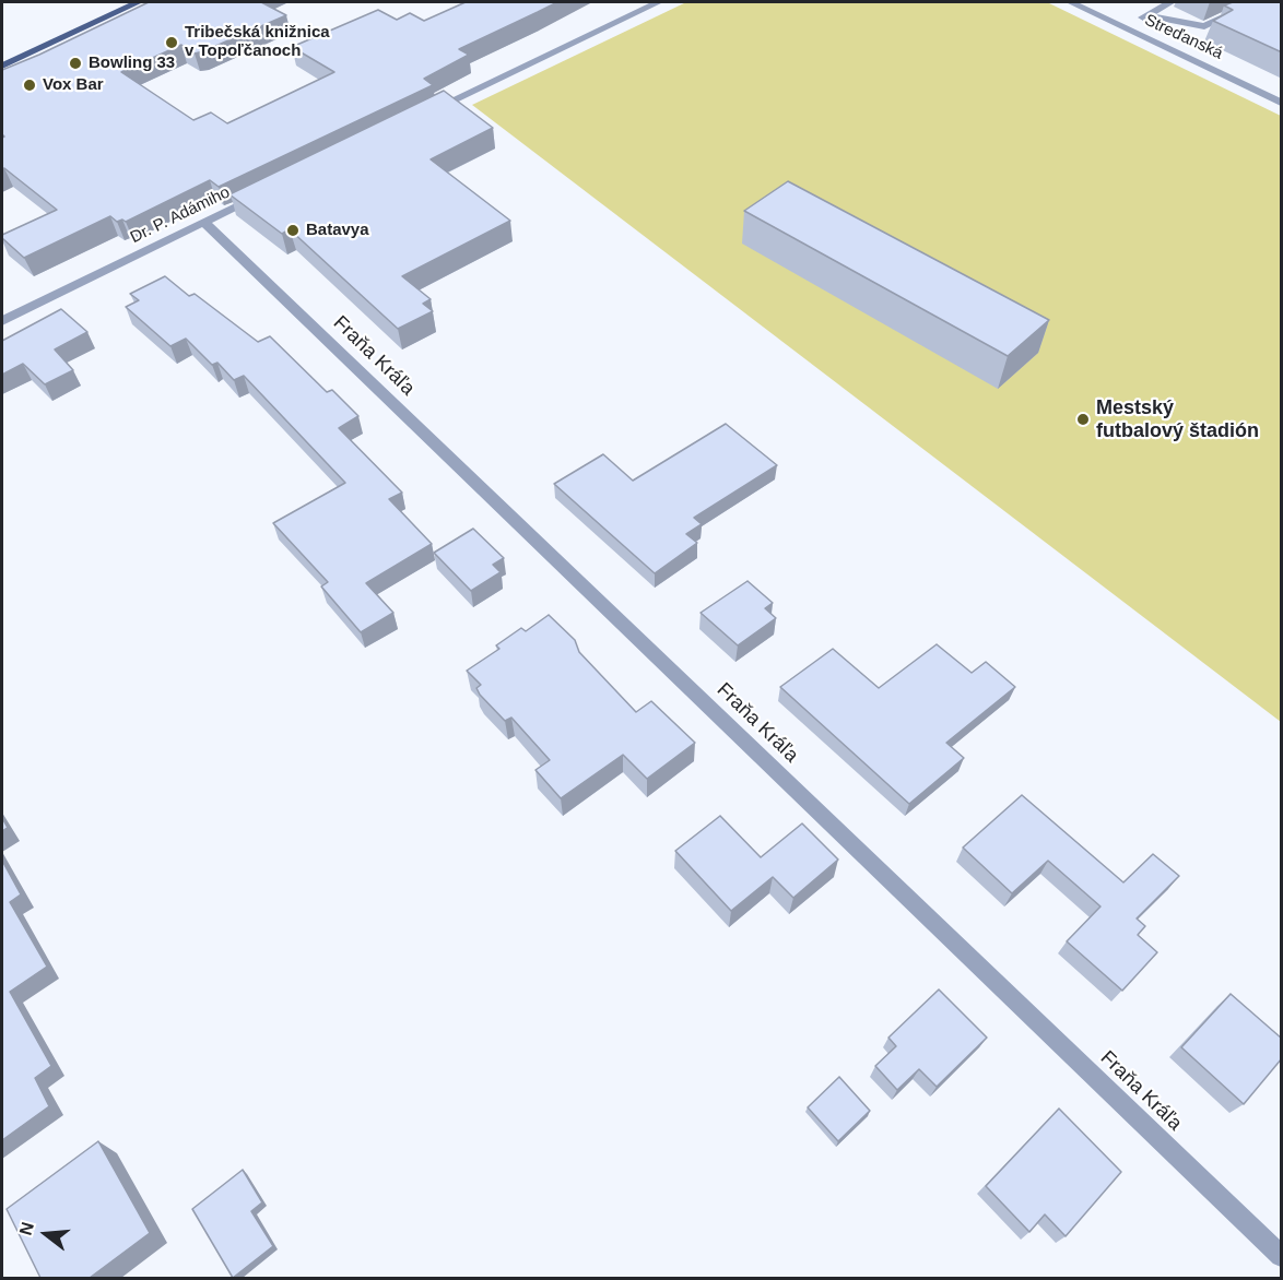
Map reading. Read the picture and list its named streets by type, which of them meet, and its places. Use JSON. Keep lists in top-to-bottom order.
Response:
{
  "streets": {
    "street": ["Streďanská", "Dr. P. Adámiho", "Fraňa Kráľa"]
  },
  "crossings": [
    ["Dr. P. Adámiho", "Fraňa Kráľa"]
  ],
  "places": [
    "Tribečská knižnica v Topoľčanoch",
    "Bowling 33",
    "Vox Bar",
    "Batavya",
    "Mestský futbalový štadión"
  ],
  "north": "left"
}
